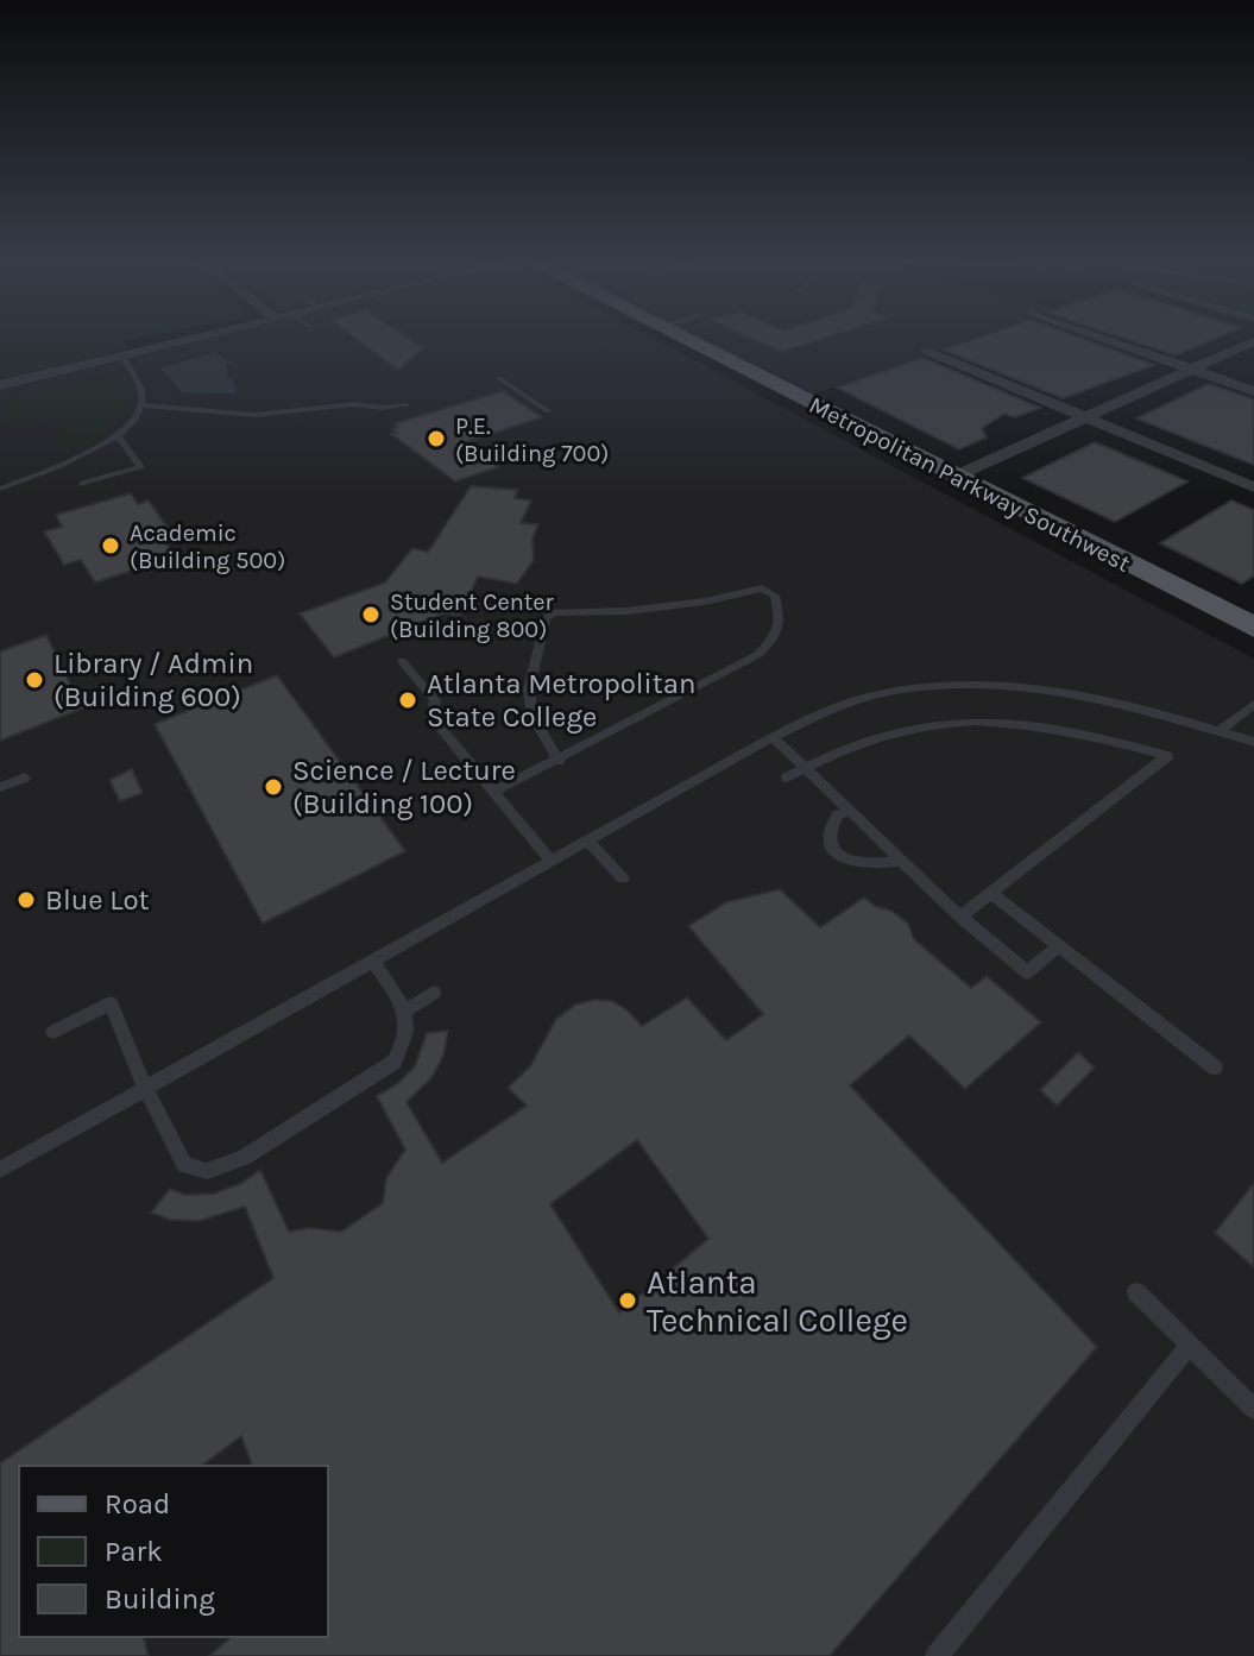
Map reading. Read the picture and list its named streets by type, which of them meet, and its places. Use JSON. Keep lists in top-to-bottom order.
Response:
{
  "streets": {
    "main road": ["Metropolitan Parkway Southwest"]
  },
  "places": [
    "P.E. (Building 700)",
    "Academic (Building 500)",
    "Student Center (Building 800)",
    "Library / Admin (Building 600)",
    "Atlanta Metropolitan State College",
    "Science / Lecture (Building 100)",
    "Blue Lot",
    "Atlanta Technical College"
  ],
  "legend": ["Road", "Park", "Building"]
}
